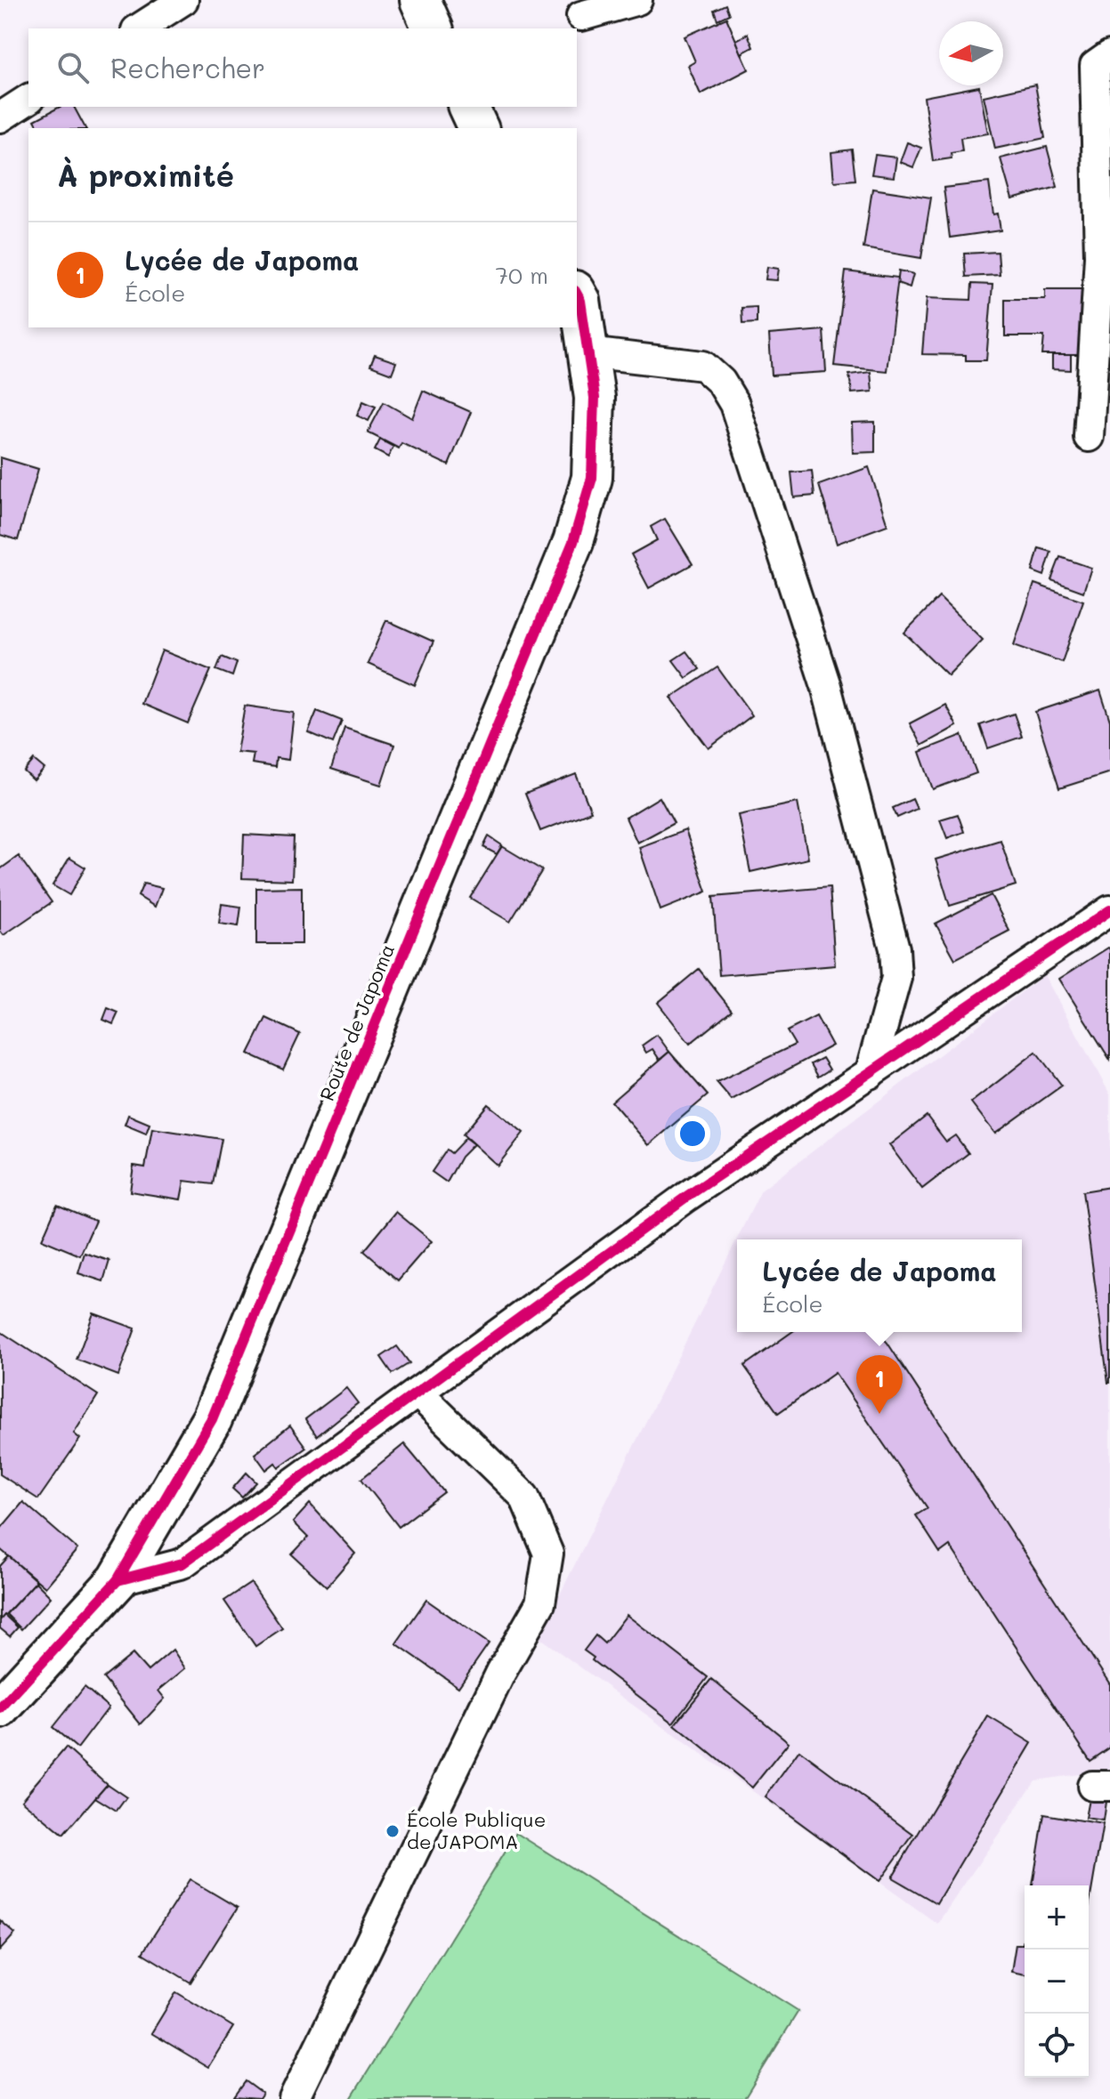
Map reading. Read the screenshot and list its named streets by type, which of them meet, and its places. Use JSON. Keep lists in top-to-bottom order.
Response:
{
  "streets": {
    "street": ["Route de Japoma"]
  },
  "places": ["École Publique de JAPOMA"],
  "north": "left",
  "page": {
    "search": "Rechercher",
    "heading": "À proximité",
    "list": [
      {
        "mark": "1",
        "name": "Lycée de Japoma",
        "note": "École",
        "value": "70 m"
      }
    ],
    "popup": ["Lycée de Japoma", "École"],
    "pins": "1",
    "map_buttons": ["+", "−"]
  }
}
